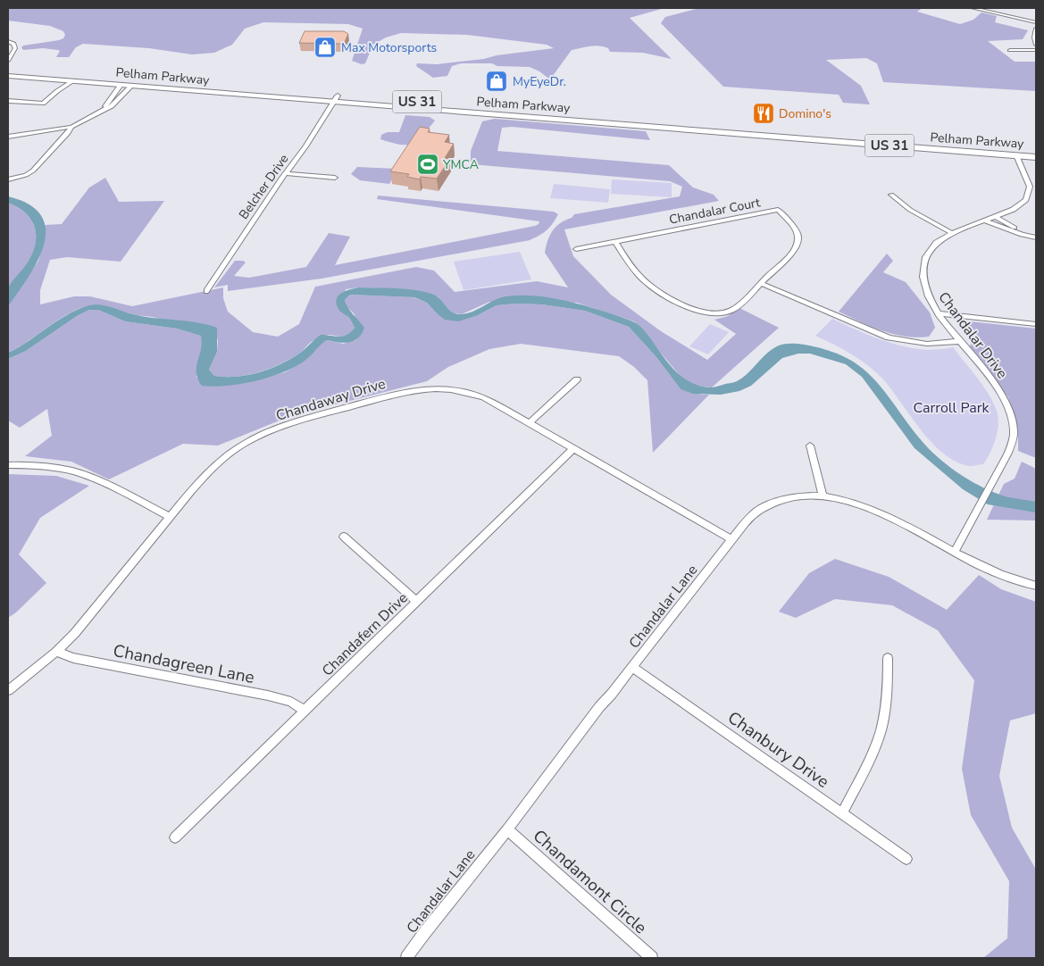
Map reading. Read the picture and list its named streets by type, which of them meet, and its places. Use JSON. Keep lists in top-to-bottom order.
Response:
{
  "streets": {
    "main road": ["Pelham Parkway", "US 31"],
    "street": [
      "Belcher Drive",
      "Chandalar Court",
      "Chandalar Drive",
      "Chandaway Drive",
      "Chandalar Lane",
      "Chandafern Drive",
      "Chandagreen Lane",
      "Chanbury Drive",
      "Chandamont Circle"
    ]
  },
  "crossings": [
    ["Pelham Parkway", "Belcher Drive"],
    ["Pelham Parkway", "Chandalar Drive"],
    ["Chandalar Drive", "Chandalar Lane"],
    ["Chandaway Drive", "Chandalar Lane"],
    ["Chandaway Drive", "Chandafern Drive"],
    ["Chandaway Drive", "Chandagreen Lane"],
    ["Chandalar Lane", "Chanbury Drive"],
    ["Chandalar Lane", "Chandamont Circle"],
    ["Chandafern Drive", "Chandagreen Lane"]
  ],
  "parks": ["Carroll Park"],
  "places": {
    "shop": ["Max Motorsports", "MyEyeDr."],
    "restaurant": ["Domino's"],
    "sports": ["YMCA"]
  }
}
